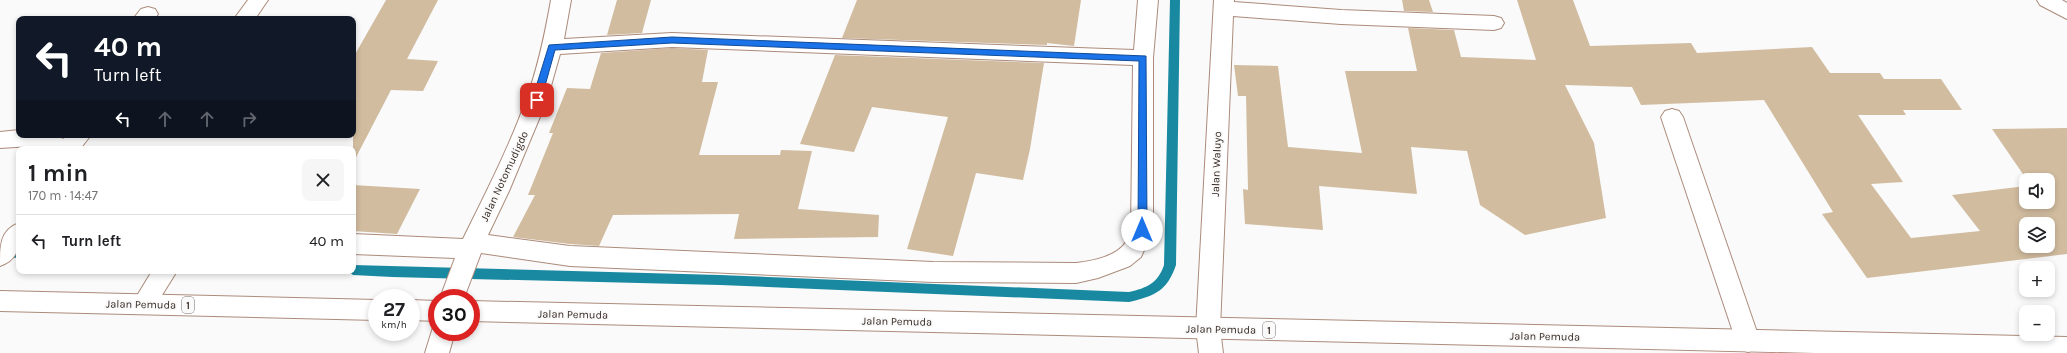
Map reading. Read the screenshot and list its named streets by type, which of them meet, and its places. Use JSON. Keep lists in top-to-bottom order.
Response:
{
  "streets": {
    "main road": [
      "Jalan Waluyo",
      "Jalan Notomudigdo",
      "Jalan Pemuda",
      "1"
    ]
  },
  "crossings": [
    ["Jalan Waluyo", "Jalan Pemuda"]
  ],
  "page": {
    "turn": ["40 m", "Turn left"],
    "heading": ["1 min", "170 m · 14:47"],
    "map_buttons": ["+", "−"],
    "list": [
      {
        "name": "Turn left",
        "value": "40 m"
      }
    ],
    "speed": "27 km/h",
    "limit": "30"
  }
}
